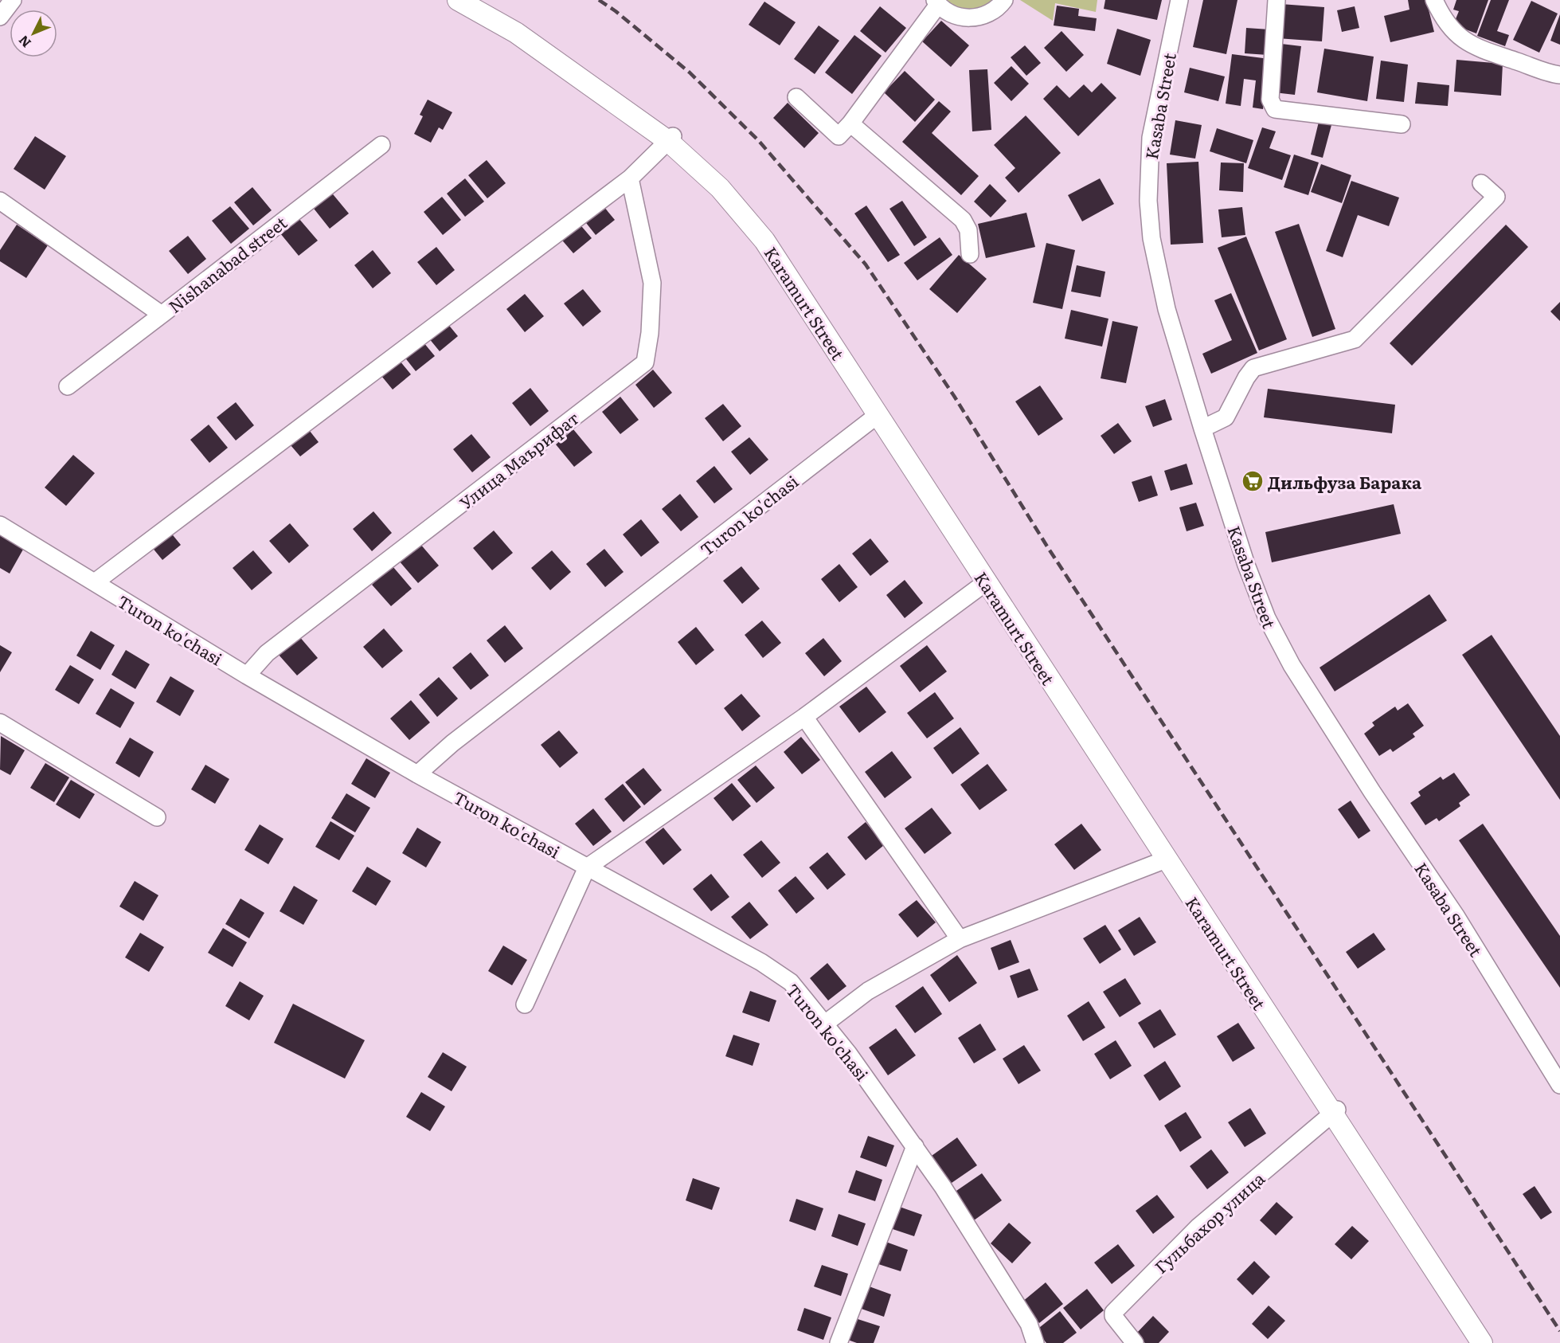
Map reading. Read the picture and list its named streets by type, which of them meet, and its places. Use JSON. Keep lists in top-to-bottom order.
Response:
{
  "streets": {
    "main road": ["Karamurt Street"],
    "street": [
      "Kasaba Street",
      "Nishanabad street",
      "Улица Маърифат",
      "Turon ko'chasi",
      "Гульбахор улица"
    ]
  },
  "crossings": [
    ["Karamurt Street", "Turon ko'chasi"],
    ["Karamurt Street", "Гульбахор улица"],
    ["Улица Маърифат", "Turon ko'chasi"]
  ],
  "places": {
    "supermarket": ["Дильфуза Барака"]
  },
  "north": "bottom left"
}
